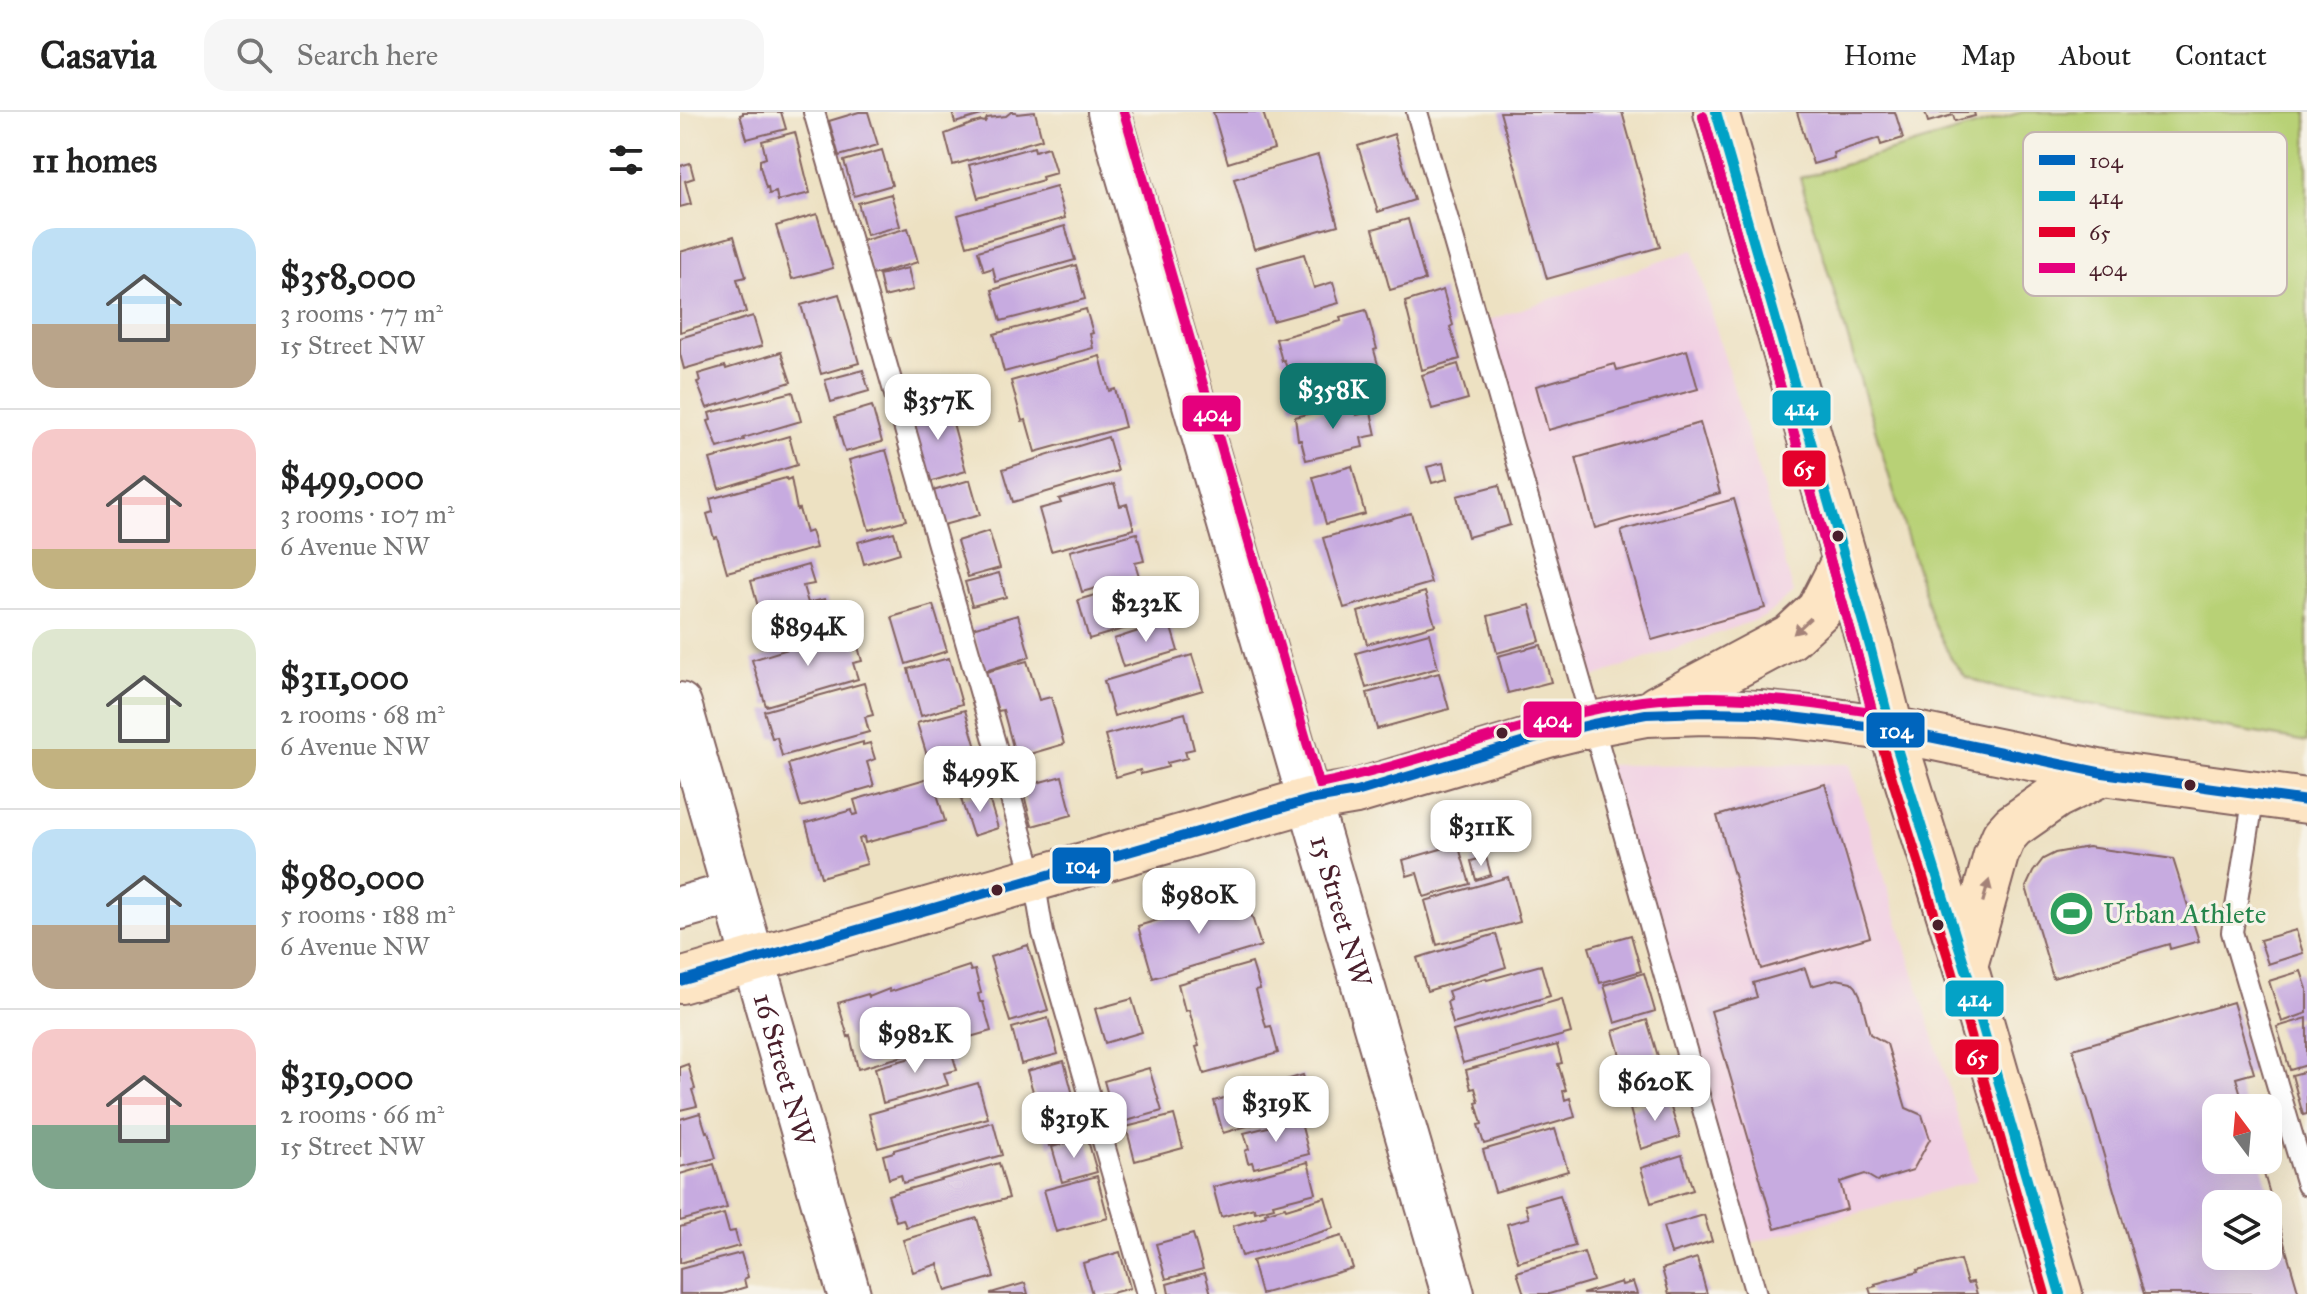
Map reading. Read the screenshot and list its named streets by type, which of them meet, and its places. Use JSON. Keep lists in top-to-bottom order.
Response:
{
  "streets": {
    "street": ["15 Street NW", "16 Street NW"]
  },
  "places": {
    "sports": ["Urban Athlete"]
  },
  "lines": [
    "transit line 414",
    "transit line 404",
    "transit line 65",
    "transit line 104"
  ],
  "legend": [
    "104",
    "414",
    "65",
    "404"
  ],
  "north": "top",
  "page": {
    "header": "Casavia",
    "search": "Search here",
    "nav": [
      "Home",
      "Map",
      "About",
      "Contact"
    ],
    "heading": "11 homes",
    "list": [
      {
        "name": "$358,000",
        "note": "3 rooms · 77 m² · 15 Street NW"
      },
      {
        "name": "$499,000",
        "note": "3 rooms · 107 m² · 6 Avenue NW"
      },
      {
        "name": "$311,000",
        "note": "2 rooms · 68 m² · 6 Avenue NW"
      },
      {
        "name": "$980,000",
        "note": "5 rooms · 188 m² · 6 Avenue NW"
      },
      {
        "name": "$319,000",
        "note": "2 rooms · 66 m² · 15 Street NW"
      }
    ],
    "price": [
      "$358K",
      "$357K",
      "$232K",
      "$894K",
      "$499K",
      "$311K",
      "$980K",
      "$982K",
      "$620K",
      "$319K",
      "$319K"
    ]
  }
}
